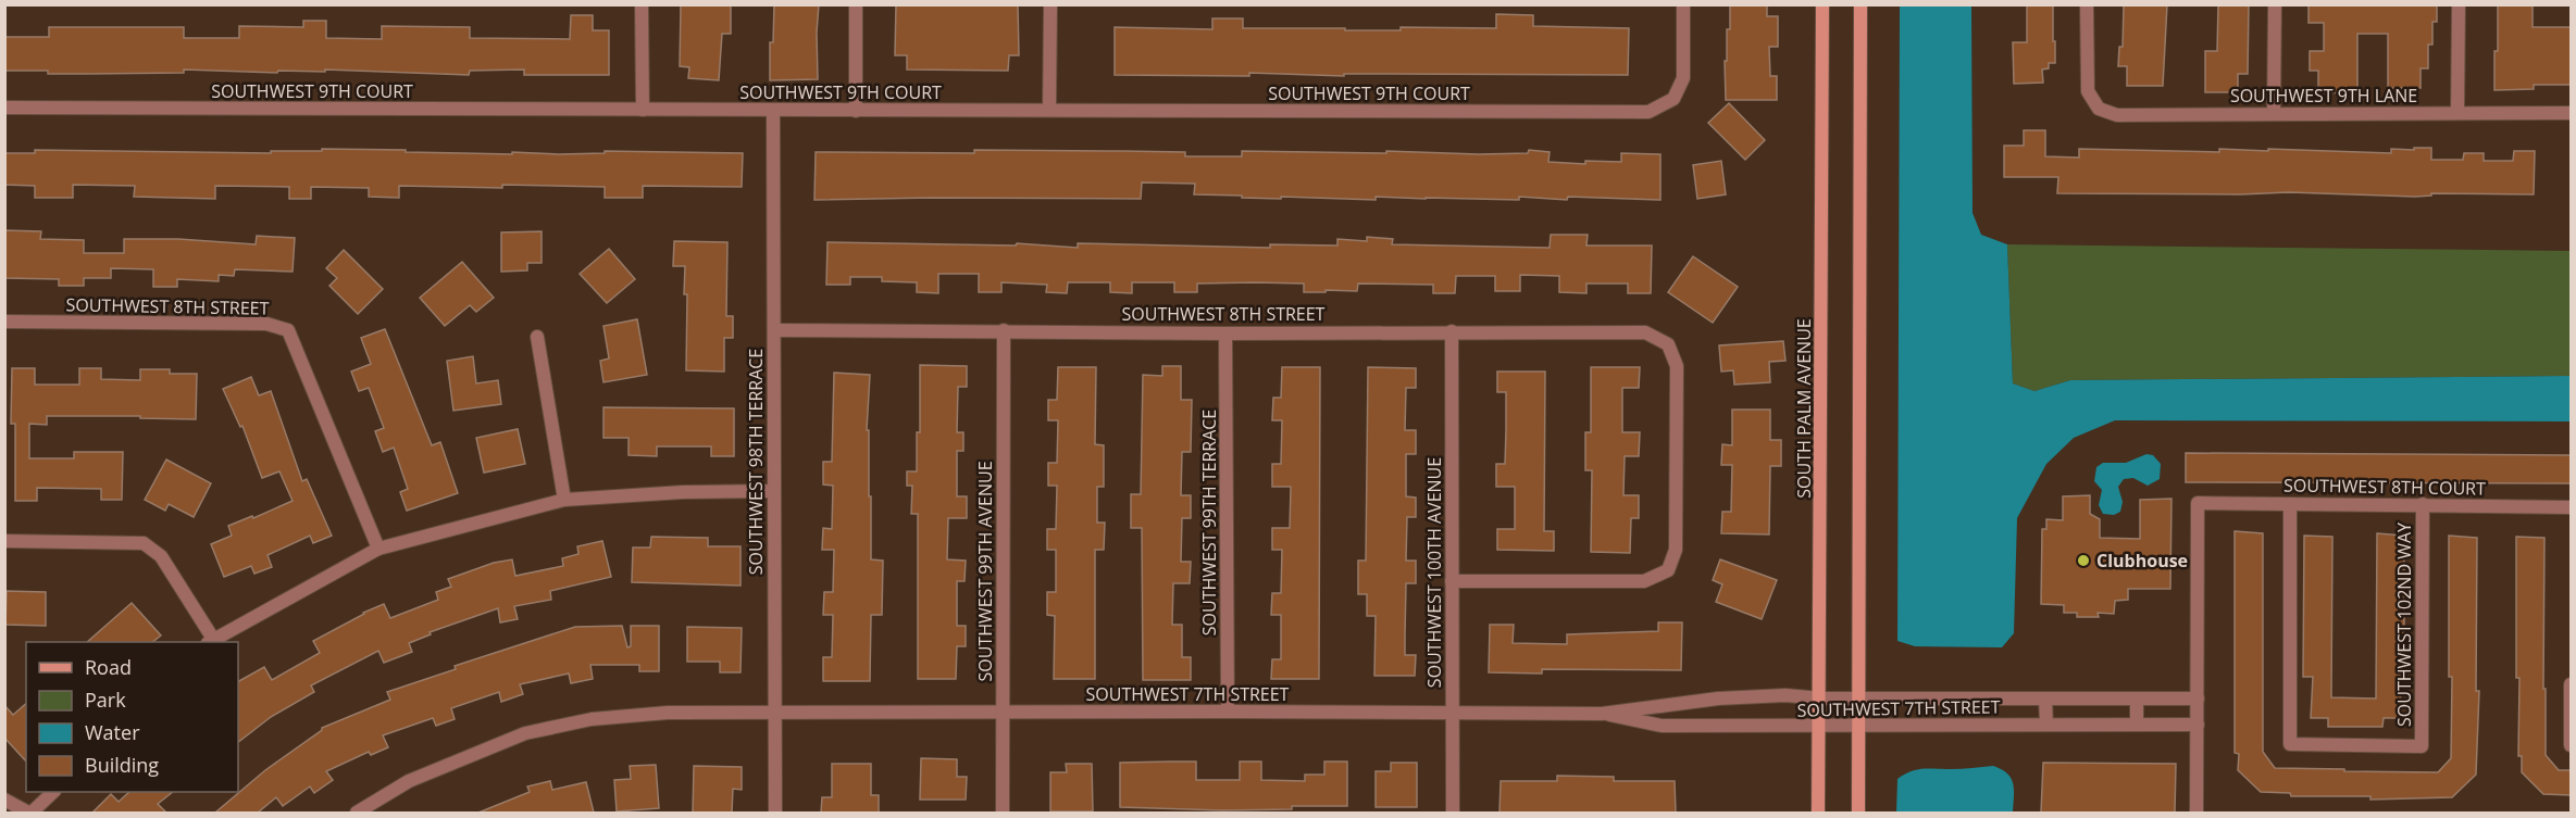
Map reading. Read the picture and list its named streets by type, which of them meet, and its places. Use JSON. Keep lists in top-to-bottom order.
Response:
{
  "streets": {
    "main road": ["SOUTH PALM AVENUE"],
    "street": [
      "SOUTHWEST 9TH COURT",
      "SOUTHWEST 9TH LANE",
      "SOUTHWEST 8TH STREET",
      "SOUTHWEST 98TH TERRACE",
      "SOUTHWEST 8TH COURT",
      "SOUTHWEST 99TH TERRACE",
      "SOUTHWEST 99TH AVENUE",
      "SOUTHWEST 100TH AVENUE",
      "SOUTHWEST 102ND WAY",
      "SOUTHWEST 7TH STREET"
    ]
  },
  "crossings": [
    ["SOUTHWEST 9TH COURT", "SOUTHWEST 98TH TERRACE"],
    ["SOUTHWEST 8TH STREET", "SOUTHWEST 98TH TERRACE"],
    ["SOUTHWEST 8TH STREET", "SOUTHWEST 99TH TERRACE"],
    ["SOUTHWEST 8TH STREET", "SOUTHWEST 99TH AVENUE"],
    ["SOUTHWEST 8TH STREET", "SOUTHWEST 100TH AVENUE"],
    ["SOUTH PALM AVENUE", "SOUTHWEST 7TH STREET"],
    ["SOUTHWEST 98TH TERRACE", "SOUTHWEST 7TH STREET"],
    ["SOUTHWEST 8TH COURT", "SOUTHWEST 102ND WAY"],
    ["SOUTHWEST 8TH COURT", "SOUTHWEST 7TH STREET"],
    ["SOUTHWEST 99TH TERRACE", "SOUTHWEST 7TH STREET"],
    ["SOUTHWEST 99TH AVENUE", "SOUTHWEST 7TH STREET"],
    ["SOUTHWEST 100TH AVENUE", "SOUTHWEST 7TH STREET"]
  ],
  "places": ["Clubhouse"],
  "legend": [
    "Road",
    "Park",
    "Water",
    "Building"
  ]
}
